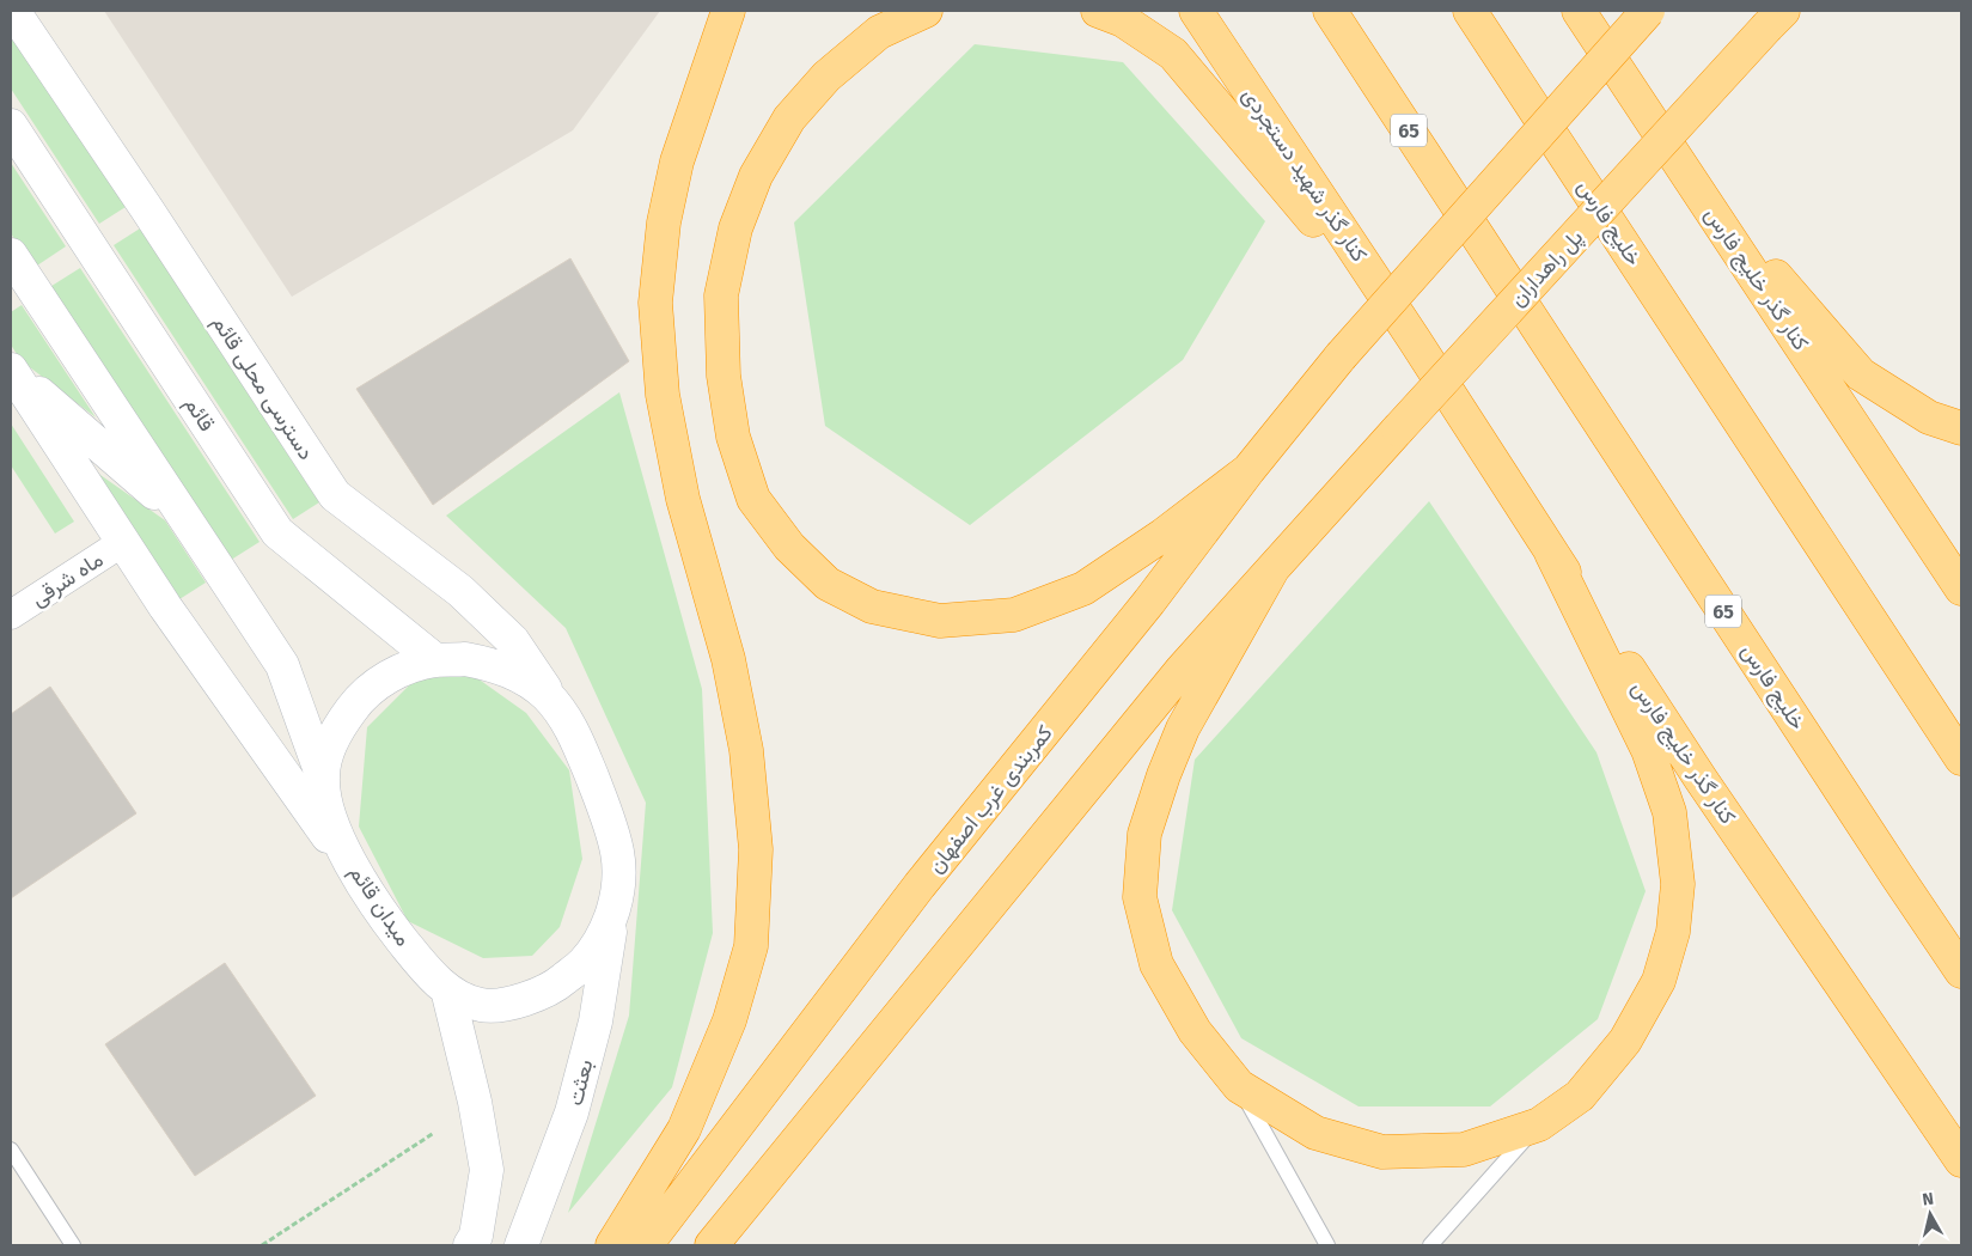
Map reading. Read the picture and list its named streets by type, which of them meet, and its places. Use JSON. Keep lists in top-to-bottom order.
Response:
{
  "streets": {
    "highway": [
      "65",
      "کنار گذر شهید دستجردی",
      "خلیج فارس",
      "پل راهداران",
      "کنار گذر خلیج فارس",
      "کمربندی غرب اصفهان"
    ],
    "main road": [
      "دسترسی محلی قائم",
      "قائم",
      "میدان قائم",
      "بعثت"
    ],
    "street": ["ماه شرقی"]
  },
  "crossings": [
    ["کنار گذر شهید دستجردی", "کنار گذر خلیج فارس"],
    ["دسترسی محلی قائم", "میدان قائم"],
    ["قائم", "میدان قائم"],
    ["میدان قائم", "بعثت"]
  ],
  "north": "top"
}
